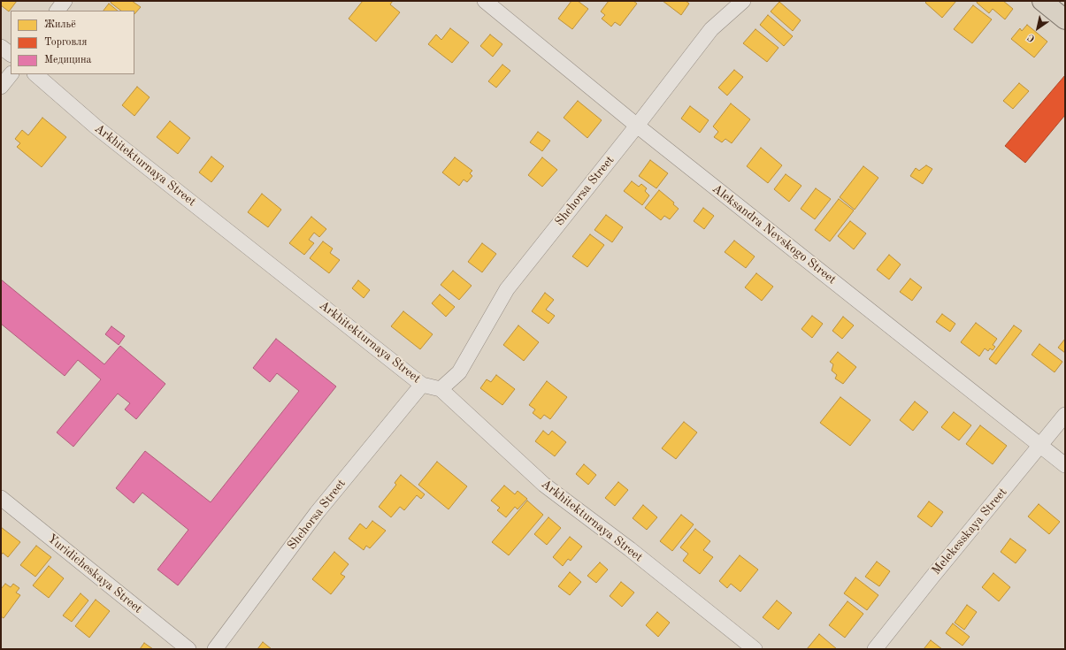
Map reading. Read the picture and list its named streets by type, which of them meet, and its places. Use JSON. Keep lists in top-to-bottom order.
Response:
{
  "streets": {
    "street": [
      "Arkhitekturnaya Street",
      "Shchorsa Street",
      "Aleksandra Nevskogo Street",
      "Melekesskaya Street",
      "Yuridicheskaya Street"
    ]
  },
  "crossings": [
    ["Arkhitekturnaya Street", "Shchorsa Street"],
    ["Shchorsa Street", "Aleksandra Nevskogo Street"],
    ["Aleksandra Nevskogo Street", "Melekesskaya Street"]
  ],
  "legend": ["Жильё", "Торговля", "Медицина"],
  "north": "bottom left"
}
